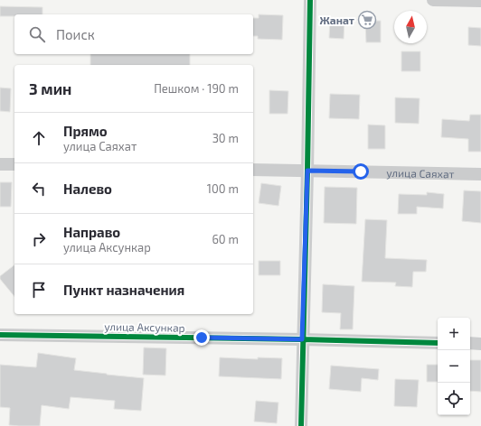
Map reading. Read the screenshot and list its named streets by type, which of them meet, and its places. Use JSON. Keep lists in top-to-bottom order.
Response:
{
  "streets": {
    "street": ["улица Саяхат", "улица Аксункар"]
  },
  "places": {
    "supermarket": ["Жанат"]
  },
  "north": "top",
  "page": {
    "search": "Поиск",
    "heading": ["3 мин", "Пешком · 190 m"],
    "list": [
      ["Прямо", "улица Саяхат", "30 m"],
      ["Налево", "100 m"],
      ["Направо", "улица Аксункар", "60 m"],
      "Пункт назначения"
    ],
    "map_buttons": ["+", "−"]
  }
}
